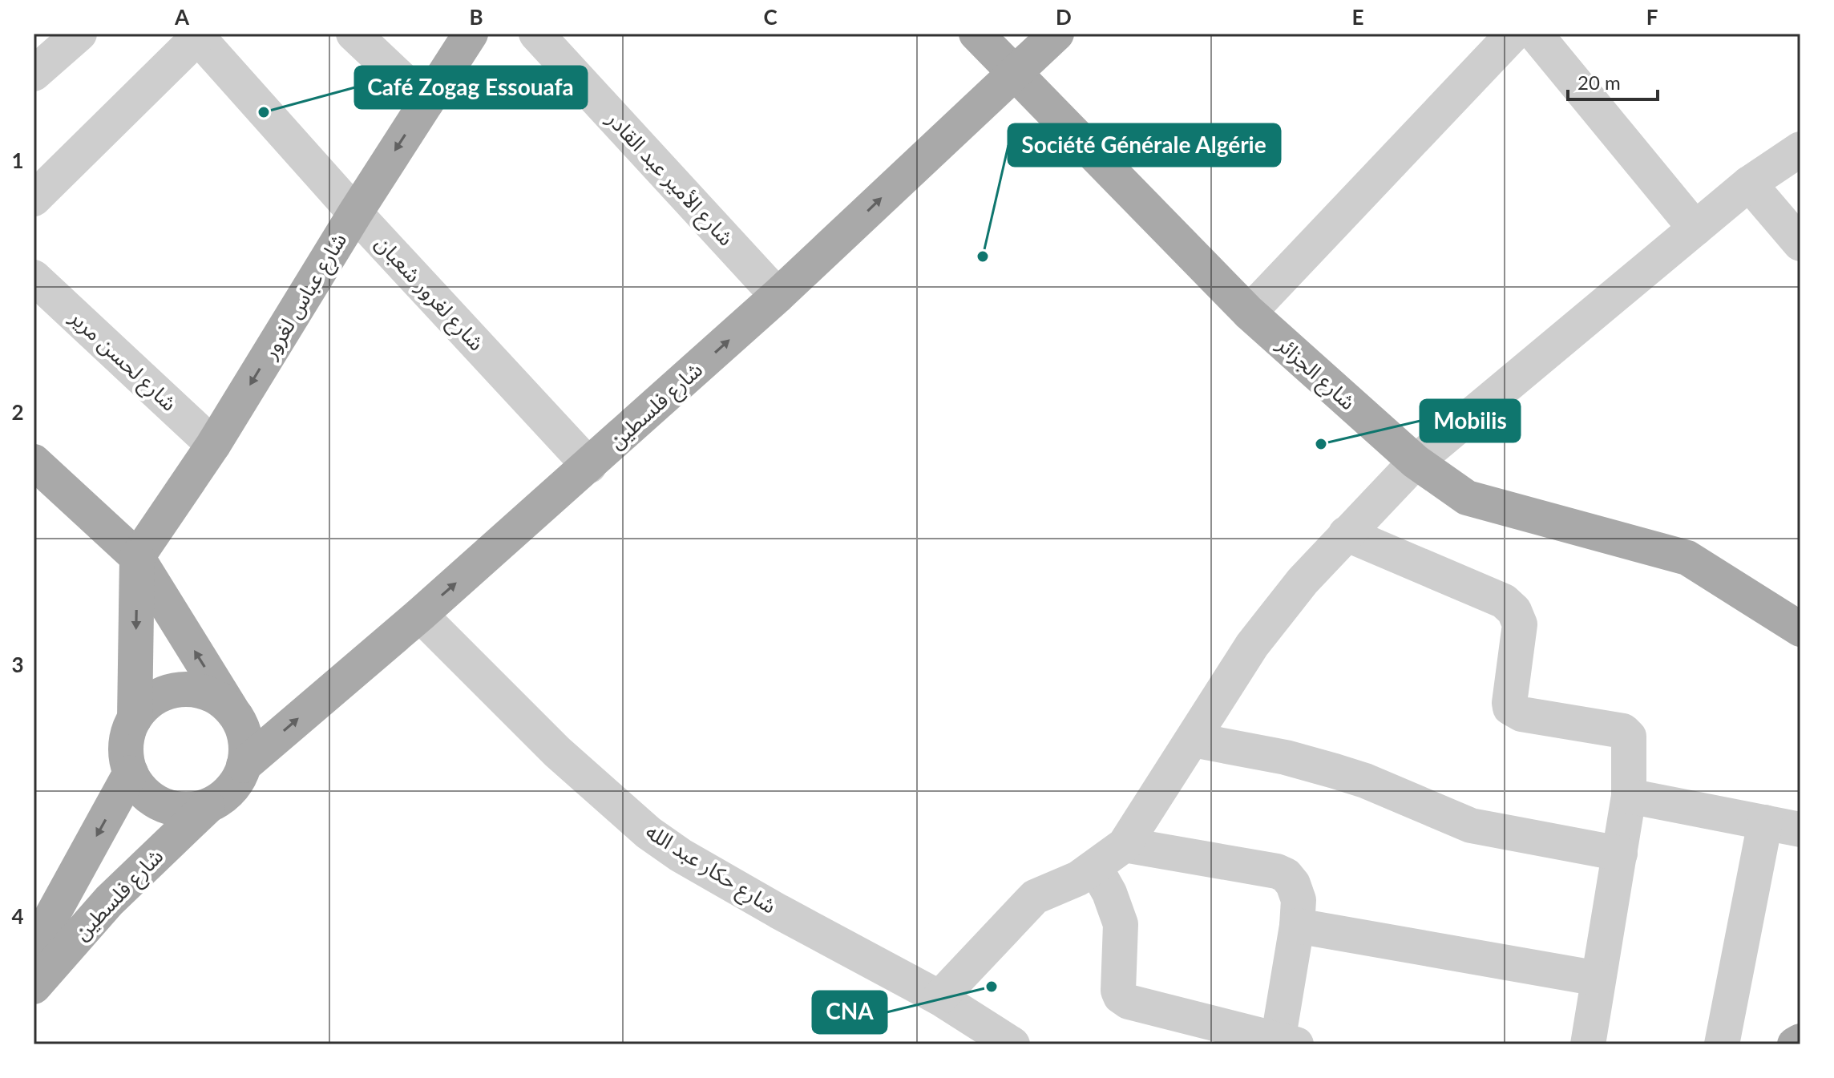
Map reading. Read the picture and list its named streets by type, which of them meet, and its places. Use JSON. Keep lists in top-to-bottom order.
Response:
{
  "streets": {
    "main road": ["شارع عباس لغرور", "شارع الجزائر", "شارع فلسطين"],
    "street": [
      "شارع الأمير عبد القادر",
      "شارع لغرور شعبان",
      "شارع لحسن مرير",
      "شارع حكار عبد الله"
    ]
  },
  "crossings": [
    ["شارع الأمير عبد القادر", "شارع فلسطين"],
    ["شارع لغرور شعبان", "شارع عباس لغرور"],
    ["شارع لغرور شعبان", "شارع فلسطين"],
    ["شارع عباس لغرور", "شارع لحسن مرير"],
    ["شارع الجزائر", "شارع فلسطين"],
    ["شارع فلسطين", "شارع حكار عبد الله"]
  ],
  "one_way": ["شارع عباس لغرور"],
  "places": [
    "Café Zogag Essouafa",
    "Société Générale Algérie",
    "Mobilis",
    "CNA"
  ],
  "scale_bar": "20 m",
  "grid": {
    "columns": [
      "A",
      "B",
      "C",
      "D",
      "E",
      "F"
    ],
    "rows": [
      "1",
      "2",
      "3",
      "4"
    ]
  }
}
